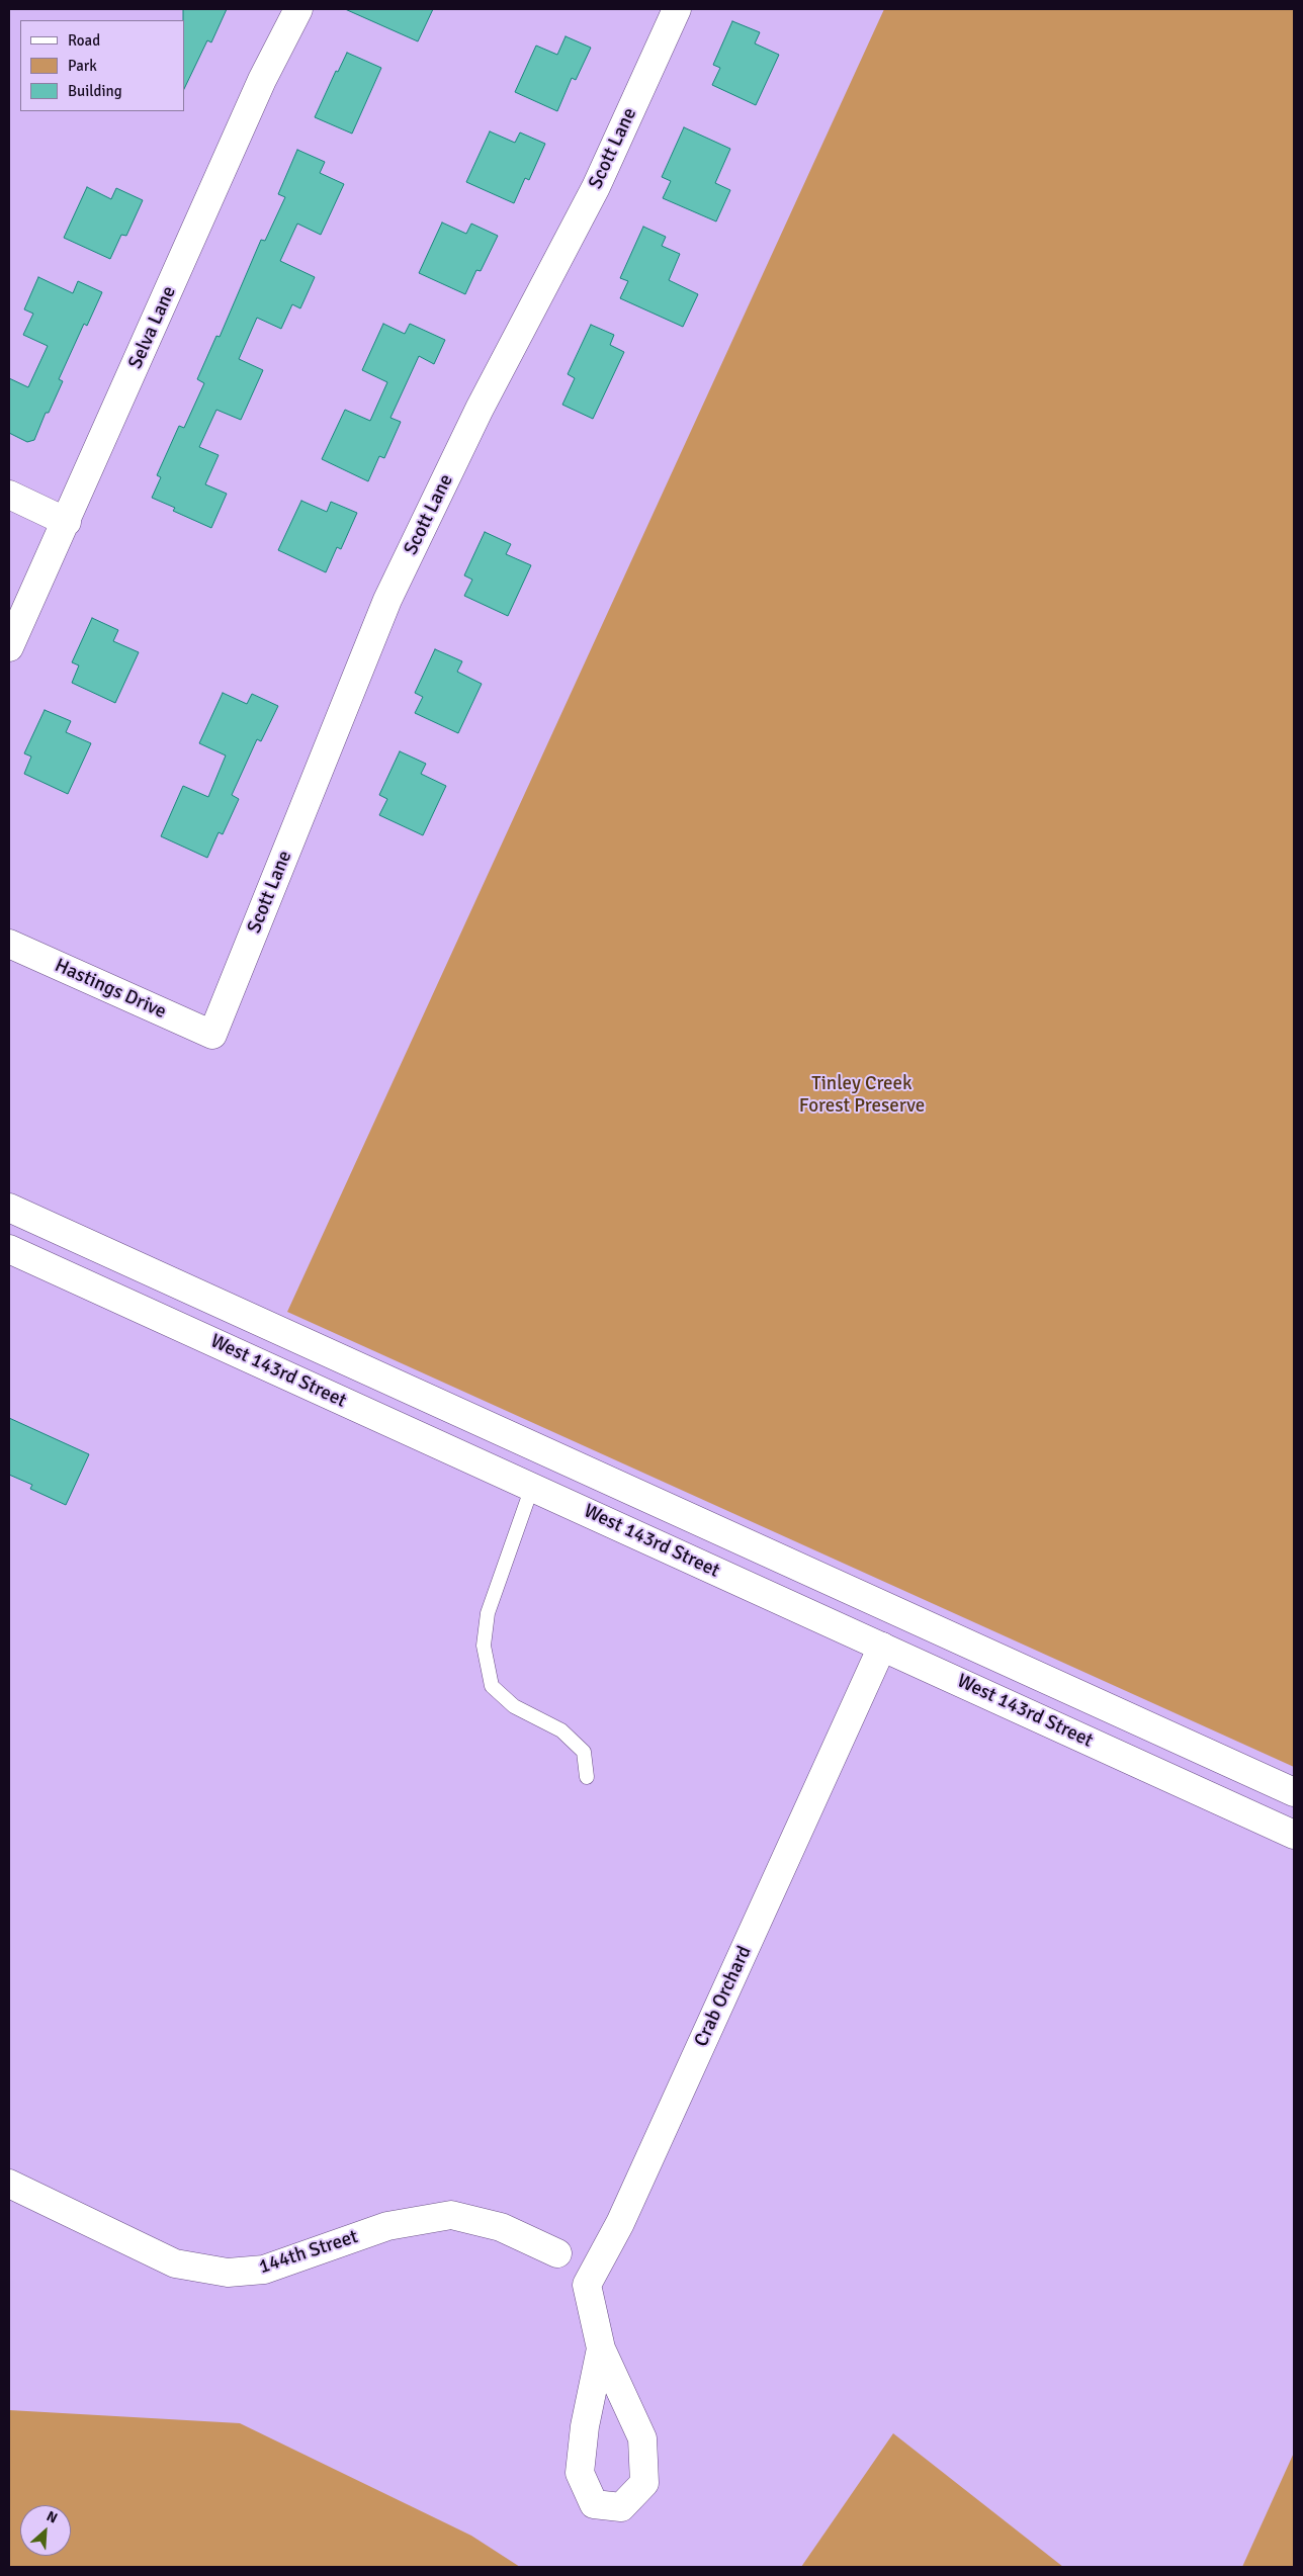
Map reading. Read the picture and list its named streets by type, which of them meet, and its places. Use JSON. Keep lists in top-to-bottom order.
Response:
{
  "streets": {
    "street": [
      "Scott Lane",
      "Selva Lane",
      "Hastings Drive",
      "West 143rd Street",
      "Crab Orchard",
      "144th Street"
    ]
  },
  "crossings": [
    ["Scott Lane", "Hastings Drive"],
    ["West 143rd Street", "Crab Orchard"]
  ],
  "parks": ["Tinley Creek Forest Preserve"],
  "legend": ["Road", "Park", "Building"],
  "north": "top right"
}
